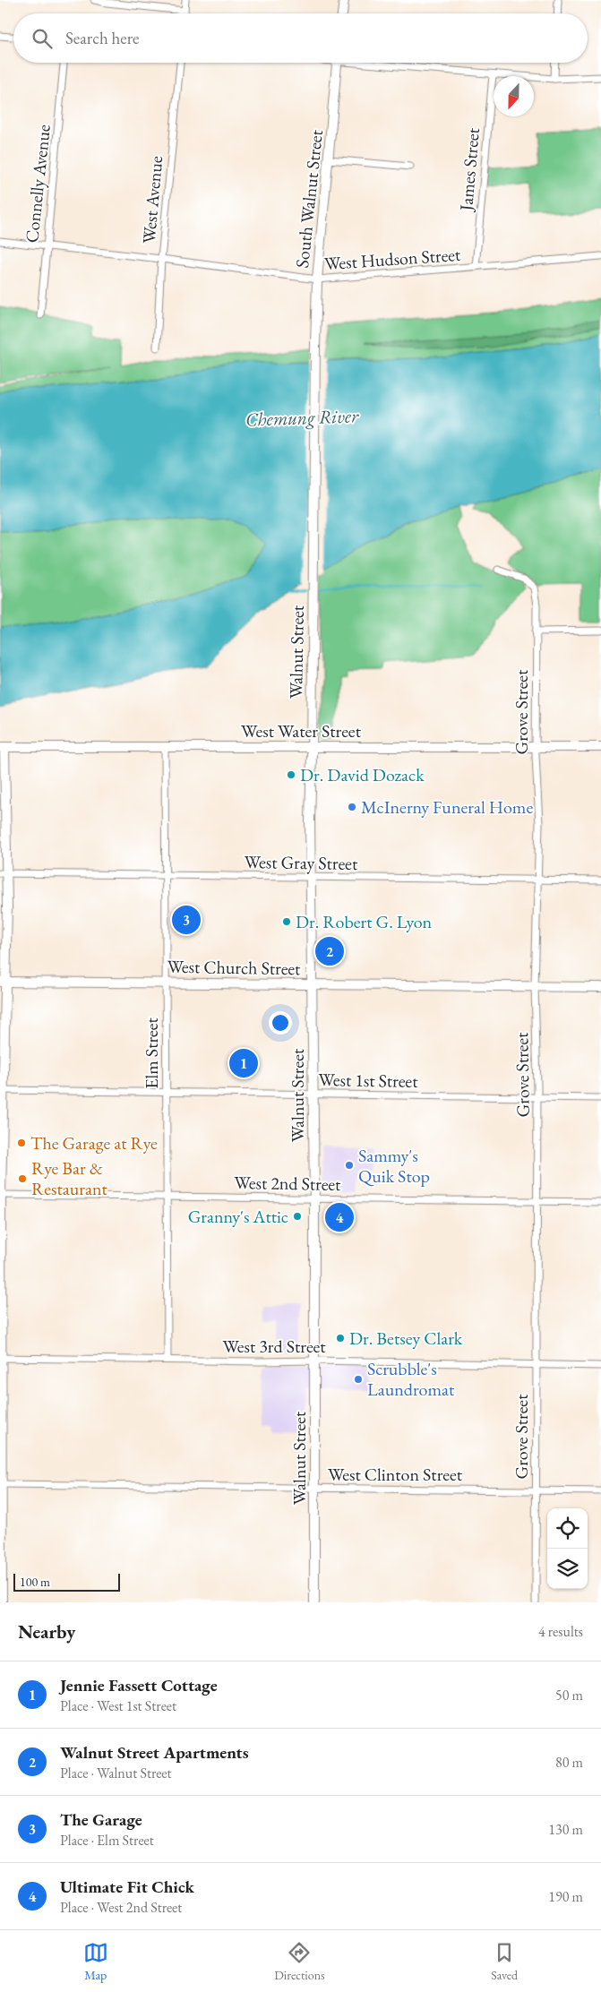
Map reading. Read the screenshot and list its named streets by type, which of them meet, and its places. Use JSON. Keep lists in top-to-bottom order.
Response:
{
  "streets": {
    "street": [
      "James Street",
      "Connelly Avenue",
      "South Walnut Street",
      "West Avenue",
      "West Hudson Street",
      "Walnut Street",
      "Grove Street",
      "West Water Street",
      "West Gray Street",
      "West Church Street",
      "Elm Street",
      "West 1st Street",
      "West 2nd Street",
      "West 3rd Street",
      "West Clinton Street"
    ]
  },
  "crossings": [
    ["James Street", "West Hudson Street"],
    ["Connelly Avenue", "West Hudson Street"],
    ["South Walnut Street", "West Hudson Street"],
    ["South Walnut Street", "Walnut Street"],
    ["West Avenue", "West Hudson Street"],
    ["Walnut Street", "West Water Street"],
    ["Walnut Street", "West Gray Street"],
    ["Walnut Street", "West Church Street"],
    ["Walnut Street", "West 1st Street"],
    ["Walnut Street", "West 2nd Street"],
    ["Walnut Street", "West 3rd Street"],
    ["Walnut Street", "West Clinton Street"],
    ["Grove Street", "West Water Street"],
    ["Grove Street", "West Gray Street"],
    ["Grove Street", "West Church Street"],
    ["Grove Street", "West 1st Street"],
    ["Grove Street", "West 2nd Street"],
    ["Grove Street", "West 3rd Street"],
    ["Grove Street", "West Clinton Street"],
    ["West Water Street", "Elm Street"],
    ["West Gray Street", "Elm Street"],
    ["West Church Street", "Elm Street"],
    ["Elm Street", "West 1st Street"],
    ["Elm Street", "West 2nd Street"],
    ["Elm Street", "West 3rd Street"]
  ],
  "water": ["Chemung River"],
  "places": [
    "Dr. David Dozack",
    "McInerny Funeral Home",
    "Dr. Robert G. Lyon",
    "The Garage at Rye",
    "Sammy's Quik Stop",
    "Rye Bar & Restaurant",
    "Granny's Attic",
    "Dr. Betsey Clark",
    "Scrubble's Laundromat"
  ],
  "scale_bar": "100 m",
  "north": "bottom",
  "page": {
    "search": "Search here",
    "pins": [
      "3",
      "2",
      "1",
      "4"
    ],
    "scale": "100 m",
    "heading": ["Nearby", "4 results"],
    "list": [
      {
        "mark": "1",
        "name": "Jennie Fassett Cottage",
        "note": "Place · West 1st Street",
        "value": "50 m"
      },
      {
        "mark": "2",
        "name": "Walnut Street Apartments",
        "note": "Place · Walnut Street",
        "value": "80 m"
      },
      {
        "mark": "3",
        "name": "The Garage",
        "note": "Place · Elm Street",
        "value": "130 m"
      },
      {
        "mark": "4",
        "name": "Ultimate Fit Chick",
        "note": "Place · West 2nd Street",
        "value": "190 m"
      }
    ],
    "nav": ["Map", "Directions", "Saved"]
  }
}
